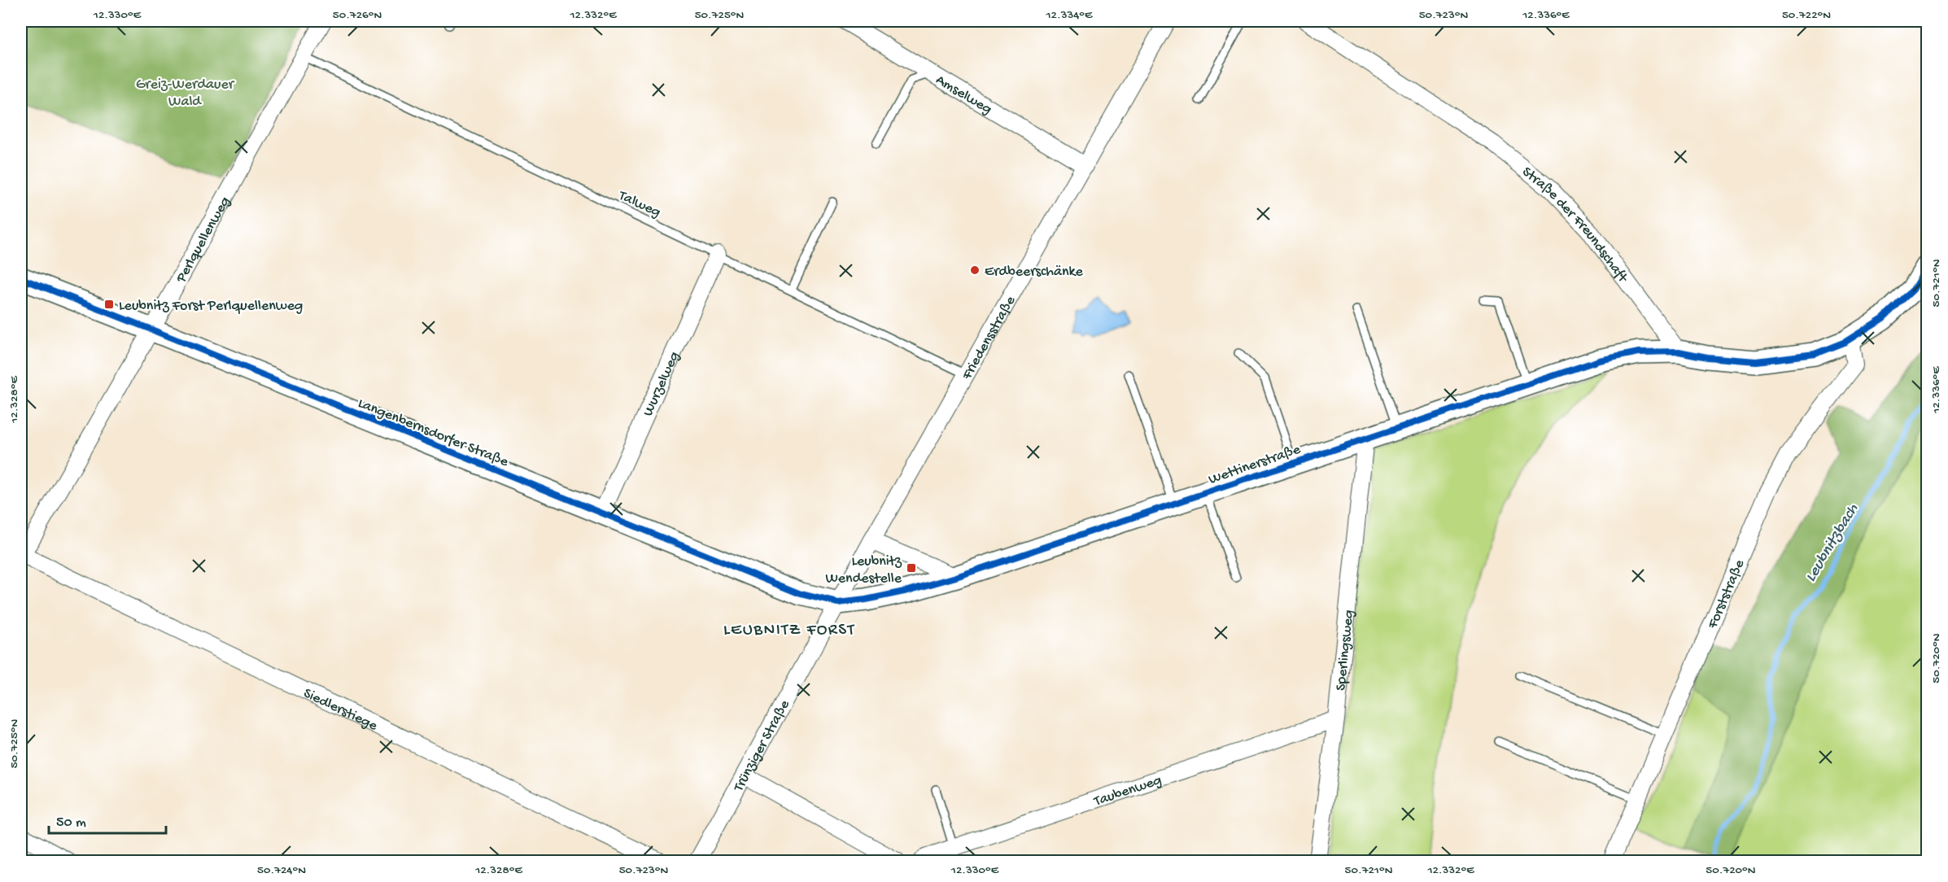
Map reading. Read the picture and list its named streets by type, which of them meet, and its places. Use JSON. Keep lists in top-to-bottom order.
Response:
{
  "streets": {
    "street": [
      "Amselweg",
      "Straße der Freundschaft",
      "Perlquellenweg",
      "Friedensstraße",
      "Wurzelweg",
      "Langenbernsdorfer Straße",
      "Wettinerstraße",
      "Forststraße",
      "Sperlingsweg",
      "Siedlerstiege",
      "Trünziger Straße",
      "Taubenweg"
    ],
    "lane": ["Talweg"]
  },
  "crossings": [
    ["Amselweg", "Friedensstraße"],
    ["Talweg", "Perlquellenweg"],
    ["Talweg", "Friedensstraße"],
    ["Talweg", "Wurzelweg"],
    ["Straße der Freundschaft", "Wettinerstraße"],
    ["Perlquellenweg", "Langenbernsdorfer Straße"],
    ["Perlquellenweg", "Siedlerstiege"],
    ["Friedensstraße", "Langenbernsdorfer Straße"],
    ["Friedensstraße", "Wettinerstraße"],
    ["Friedensstraße", "Trünziger Straße"],
    ["Wurzelweg", "Langenbernsdorfer Straße"],
    ["Langenbernsdorfer Straße", "Wettinerstraße"],
    ["Langenbernsdorfer Straße", "Trünziger Straße"],
    ["Wettinerstraße", "Sperlingsweg"],
    ["Wettinerstraße", "Trünziger Straße"],
    ["Sperlingsweg", "Taubenweg"]
  ],
  "districts": ["LEUBNITZ FORST"],
  "water": ["Leubnitzbach"],
  "parks": ["Greiz-Werdauer Wald"],
  "places": {
    "other": ["Erdbeerschänke"],
    "transit": ["Leubnitz Forst Perlquellenweg", "Leubnitz Wendestelle"]
  },
  "scale_bar": "50 m",
  "coordinates": [
    "12.330°E",
    "50.726°N",
    "12.332°E",
    "50.725°N",
    "12.334°E",
    "50.723°N",
    "12.336°E",
    "50.722°N",
    "50.721°N",
    "12.328°E",
    "50.720°N",
    "50.724°N"
  ]
}
